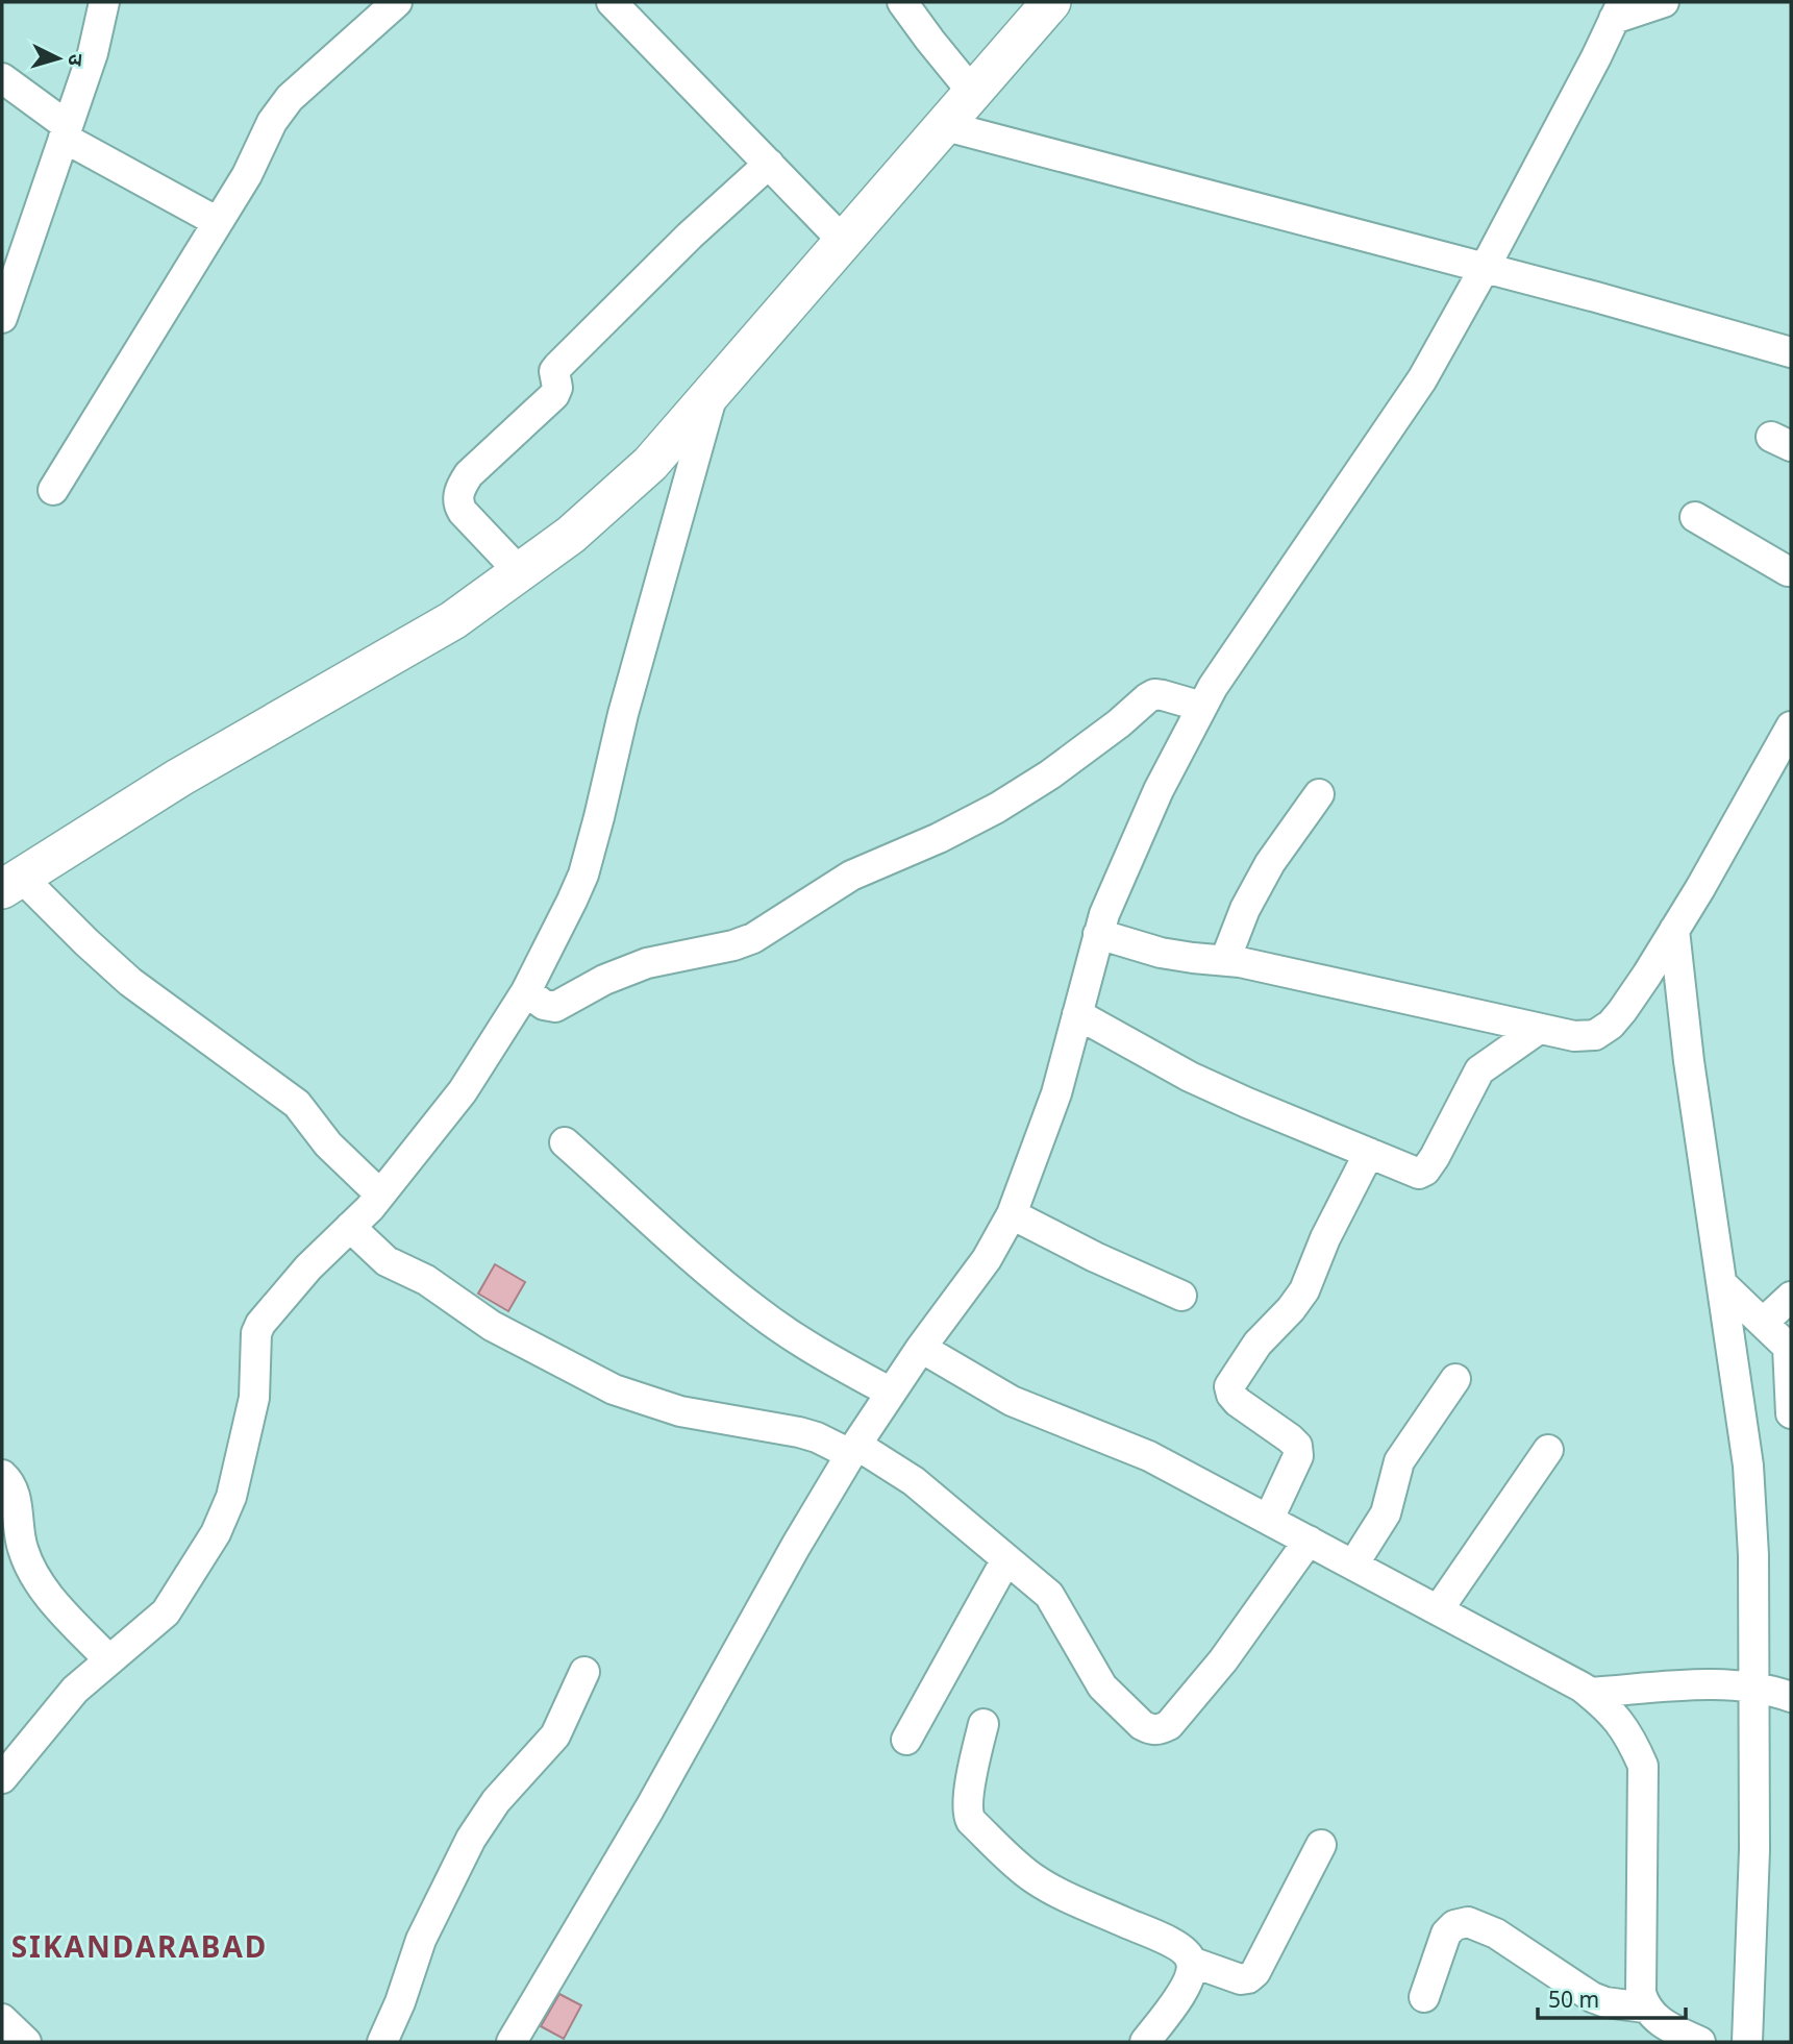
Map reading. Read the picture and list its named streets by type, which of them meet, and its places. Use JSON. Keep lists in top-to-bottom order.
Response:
{
  "districts": ["SIKANDARABAD"],
  "scale_bar": "50 m",
  "north": "right"
}
